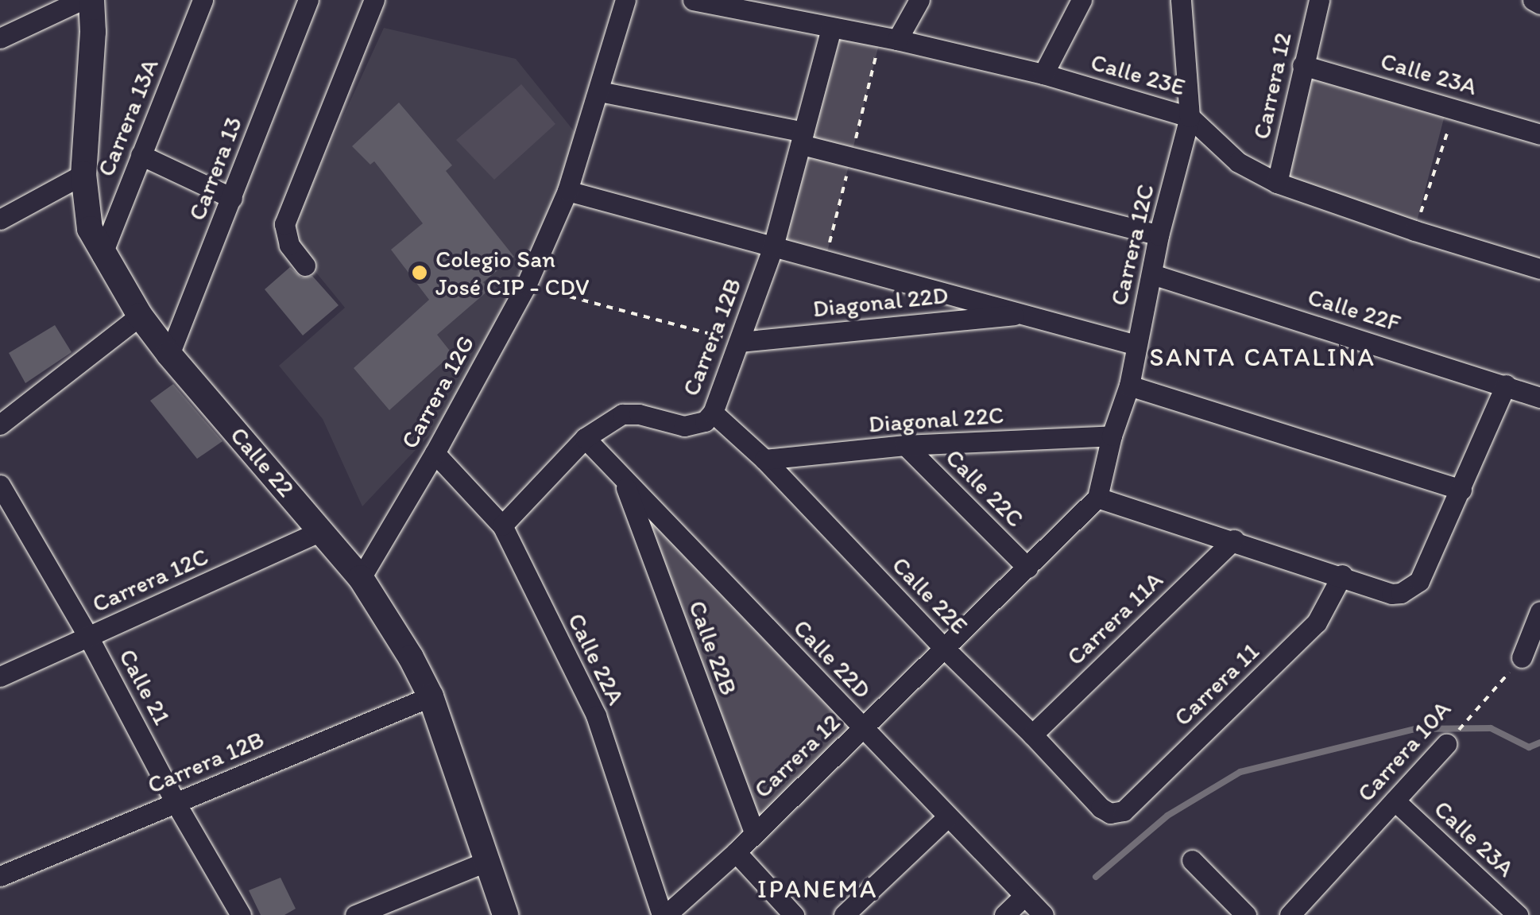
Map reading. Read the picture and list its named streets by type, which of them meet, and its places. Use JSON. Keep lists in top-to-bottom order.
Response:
{
  "streets": {
    "street": [
      "Calle 23A",
      "Calle 23E",
      "Carrera 12",
      "Carrera 13A",
      "Carrera 13",
      "Carrera 12C",
      "Diagonal 22D",
      "Calle 22F",
      "Carrera 12B",
      "Carrera 12G",
      "Diagonal 22C",
      "Calle 22",
      "Calle 22C",
      "Calle 22E",
      "Carrera 11A",
      "Calle 22B",
      "Calle 22A",
      "Calle 22D",
      "Carrera 11",
      "Calle 21",
      "Carrera 10A"
    ]
  },
  "crossings": [
    ["Calle 23A", "Carrera 12"],
    ["Calle 23A", "Carrera 10A"],
    ["Calle 23E", "Carrera 12"],
    ["Calle 23E", "Carrera 12C"],
    ["Calle 23E", "Carrera 12B"],
    ["Carrera 12", "Carrera 12C"],
    ["Carrera 12", "Calle 22C"],
    ["Carrera 12", "Calle 22E"],
    ["Carrera 12", "Calle 22B"],
    ["Carrera 12", "Calle 22A"],
    ["Carrera 12", "Calle 22D"],
    ["Carrera 13A", "Calle 22"],
    ["Carrera 13", "Calle 22"],
    ["Carrera 12C", "Calle 22F"],
    ["Carrera 12C", "Diagonal 22C"],
    ["Carrera 12C", "Calle 22"],
    ["Carrera 12C", "Calle 21"],
    ["Diagonal 22D", "Carrera 12B"],
    ["Carrera 12B", "Calle 22"],
    ["Carrera 12B", "Calle 22E"],
    ["Carrera 12B", "Calle 22A"],
    ["Carrera 12B", "Calle 22D"],
    ["Carrera 12B", "Calle 21"],
    ["Carrera 12G", "Calle 22"],
    ["Carrera 12G", "Calle 22A"],
    ["Diagonal 22C", "Calle 22C"],
    ["Diagonal 22C", "Calle 22E"],
    ["Calle 22E", "Carrera 11A"],
    ["Calle 22E", "Carrera 11"],
    ["Calle 22B", "Calle 22D"]
  ],
  "districts": ["SANTA CATALINA", "IPANEMA"],
  "places": ["Colegio San José CIP - CDV"]
}
